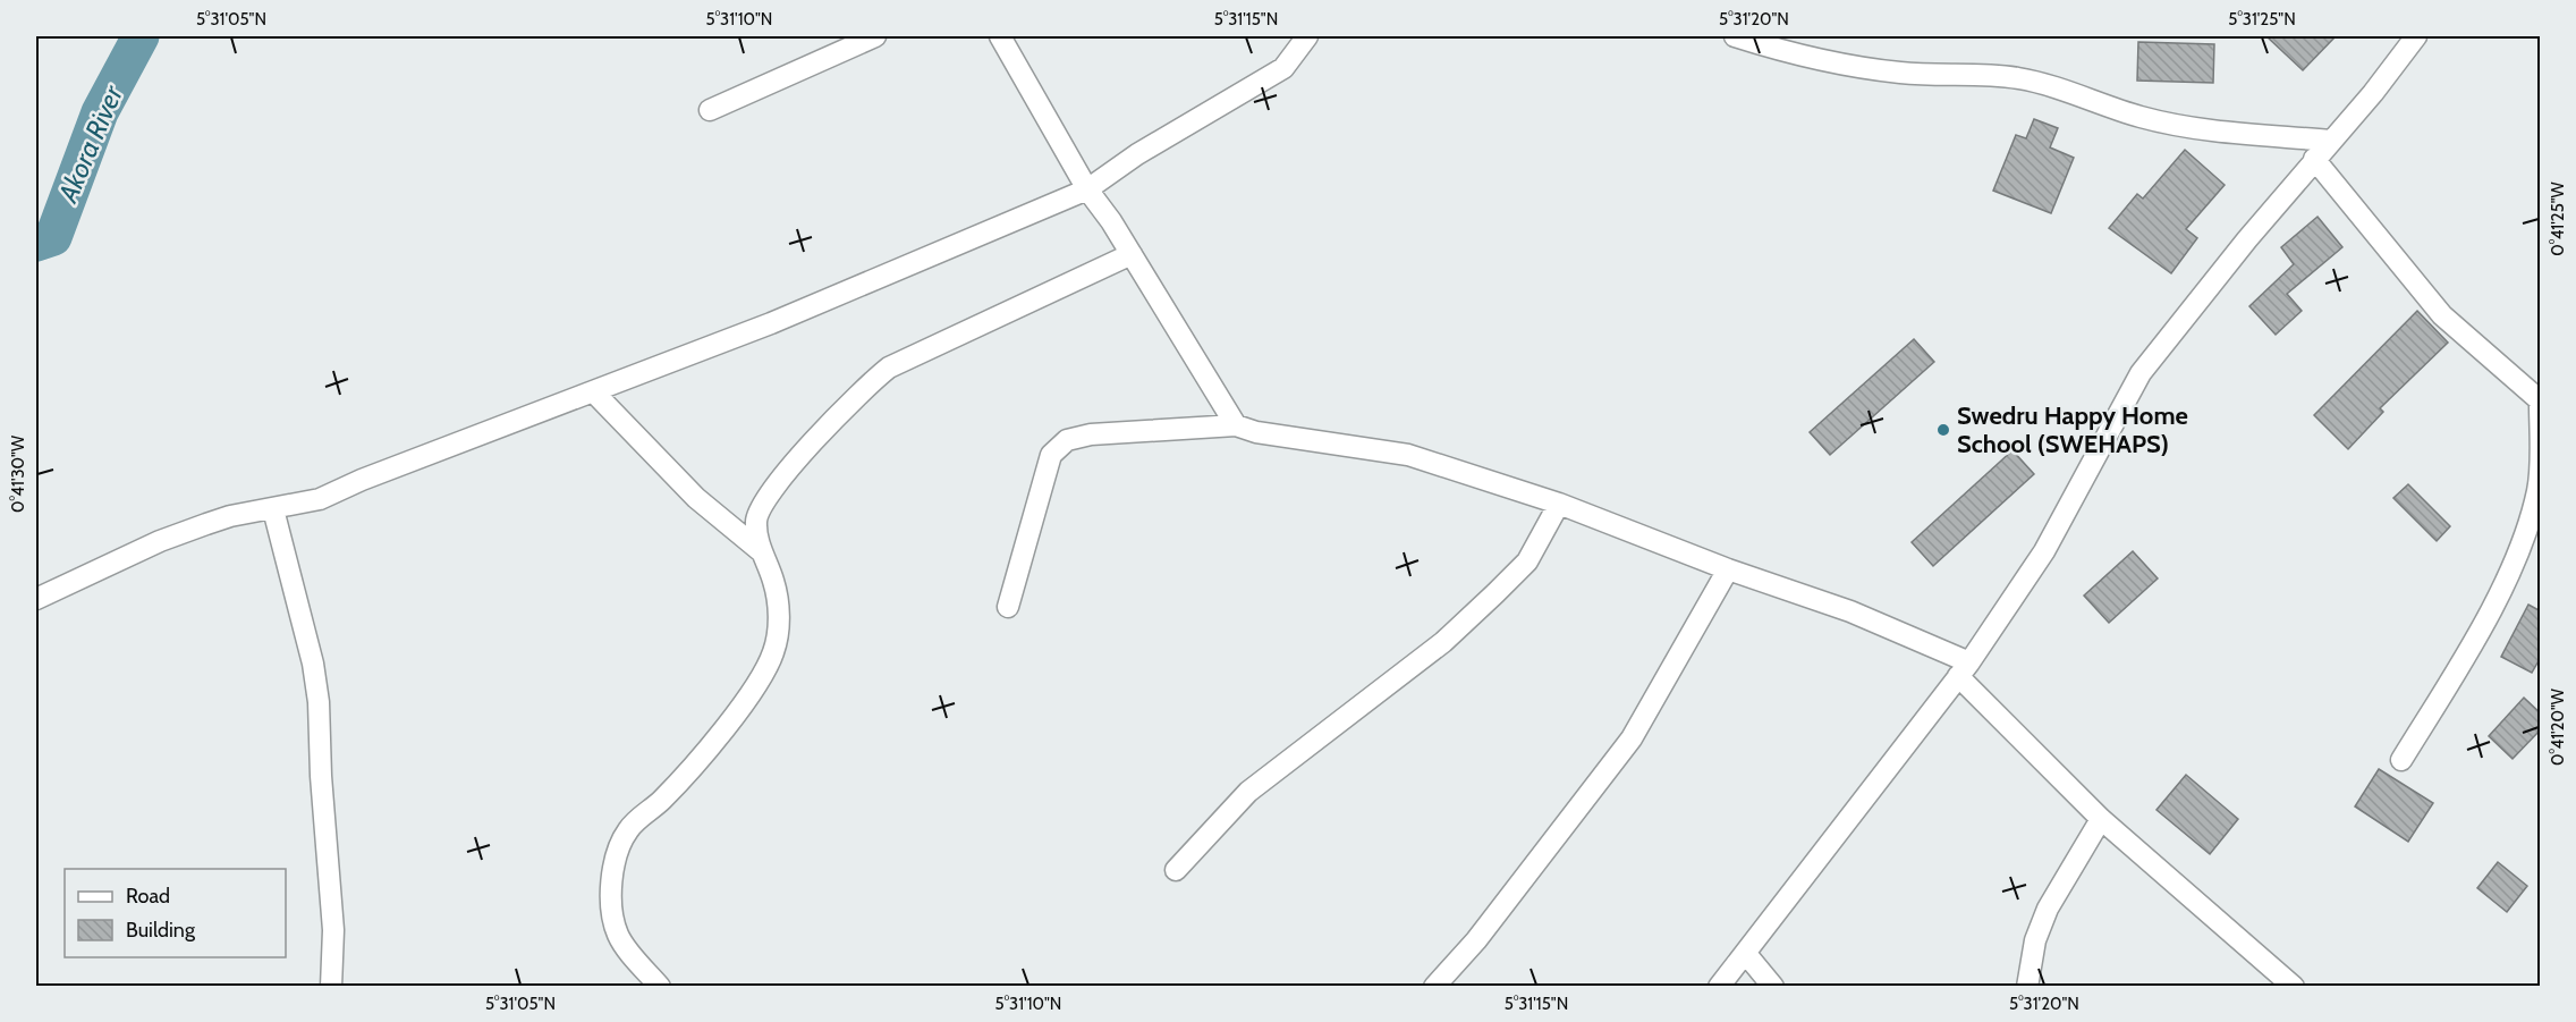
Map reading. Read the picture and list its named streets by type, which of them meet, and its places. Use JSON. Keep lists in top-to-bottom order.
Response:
{
  "water": ["Akora River"],
  "places": ["Swedru Happy Home School (SWEHAPS)"],
  "legend": ["Road", "Building"],
  "coordinates": [
    "5°31'05\"N",
    "5°31'10\"N",
    "5°31'15\"N",
    "5°31'20\"N",
    "5°31'25\"N",
    "0°41'25\"W",
    "0°41'30\"W",
    "0°41'20\"W"
  ]
}
